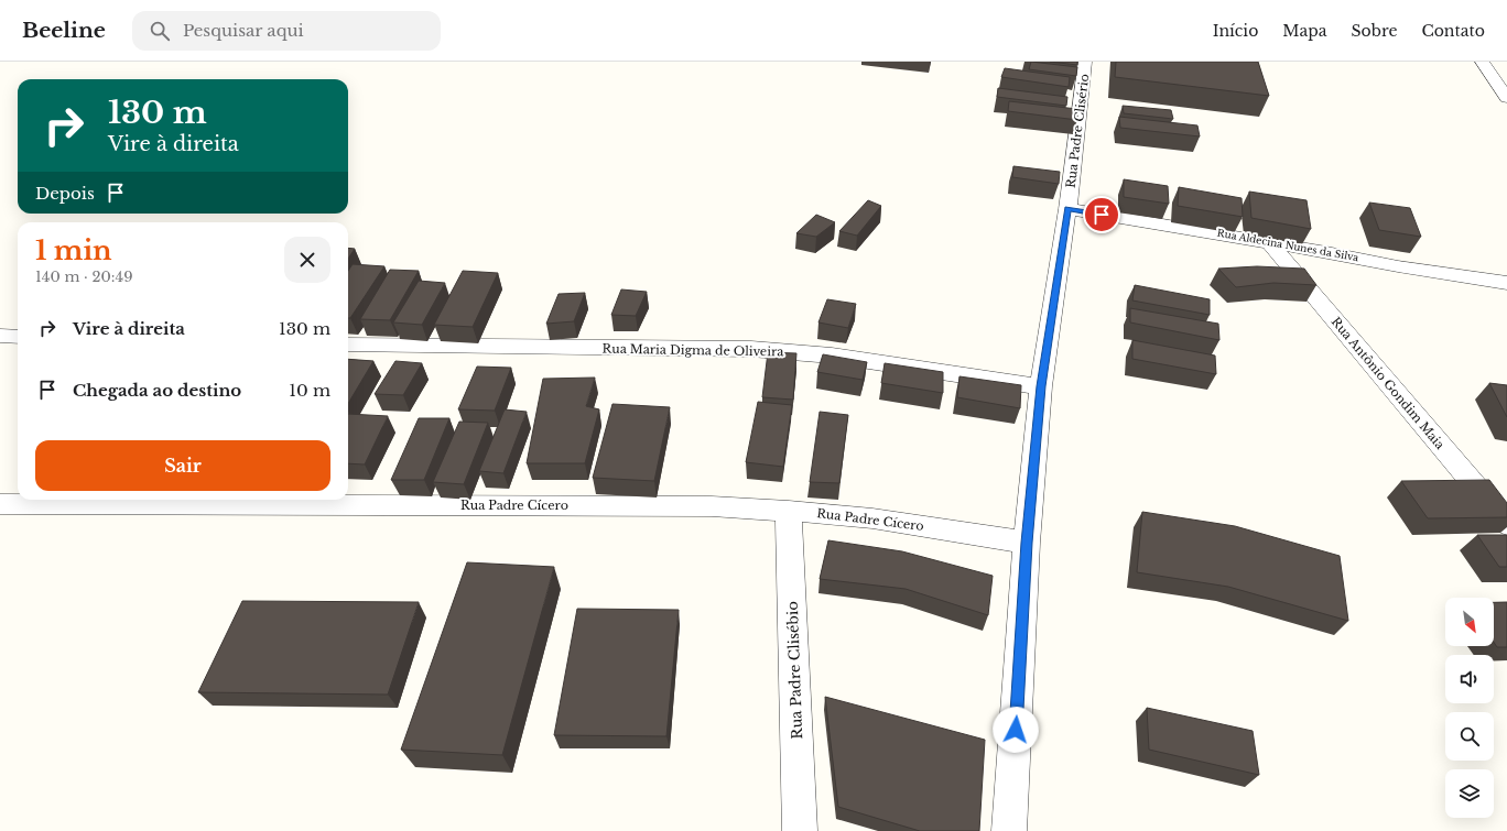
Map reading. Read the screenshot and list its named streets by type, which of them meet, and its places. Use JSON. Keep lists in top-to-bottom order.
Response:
{
  "streets": {
    "street": [
      "Rua Padre Clisério",
      "Rua Aldecina Nunes da Silva",
      "Rua Maria Digma de Oliveira",
      "Rua Antônio Gondim Maia",
      "Rua Padre Cícero",
      "Rua Padre Clisébio"
    ]
  },
  "crossings": [
    ["Rua Padre Clisério", "Rua Aldecina Nunes da Silva"],
    ["Rua Padre Clisério", "Rua Maria Digma de Oliveira"],
    ["Rua Padre Clisério", "Rua Padre Cícero"],
    ["Rua Aldecina Nunes da Silva", "Rua Antônio Gondim Maia"],
    ["Rua Padre Cícero", "Rua Padre Clisébio"]
  ],
  "north": "bottom right",
  "page": {
    "header": "Beeline",
    "search": "Pesquisar aqui",
    "nav": [
      "Início",
      "Mapa",
      "Sobre",
      "Contato"
    ],
    "turn": ["130 m", "Vire à direita"],
    "then": "Depois",
    "heading": ["1 min", "140 m · 20:49"],
    "list": [
      {
        "name": "Vire à direita",
        "value": "130 m"
      },
      {
        "name": "Chegada ao destino",
        "value": "10 m"
      }
    ],
    "buttons": "Sair"
  }
}
